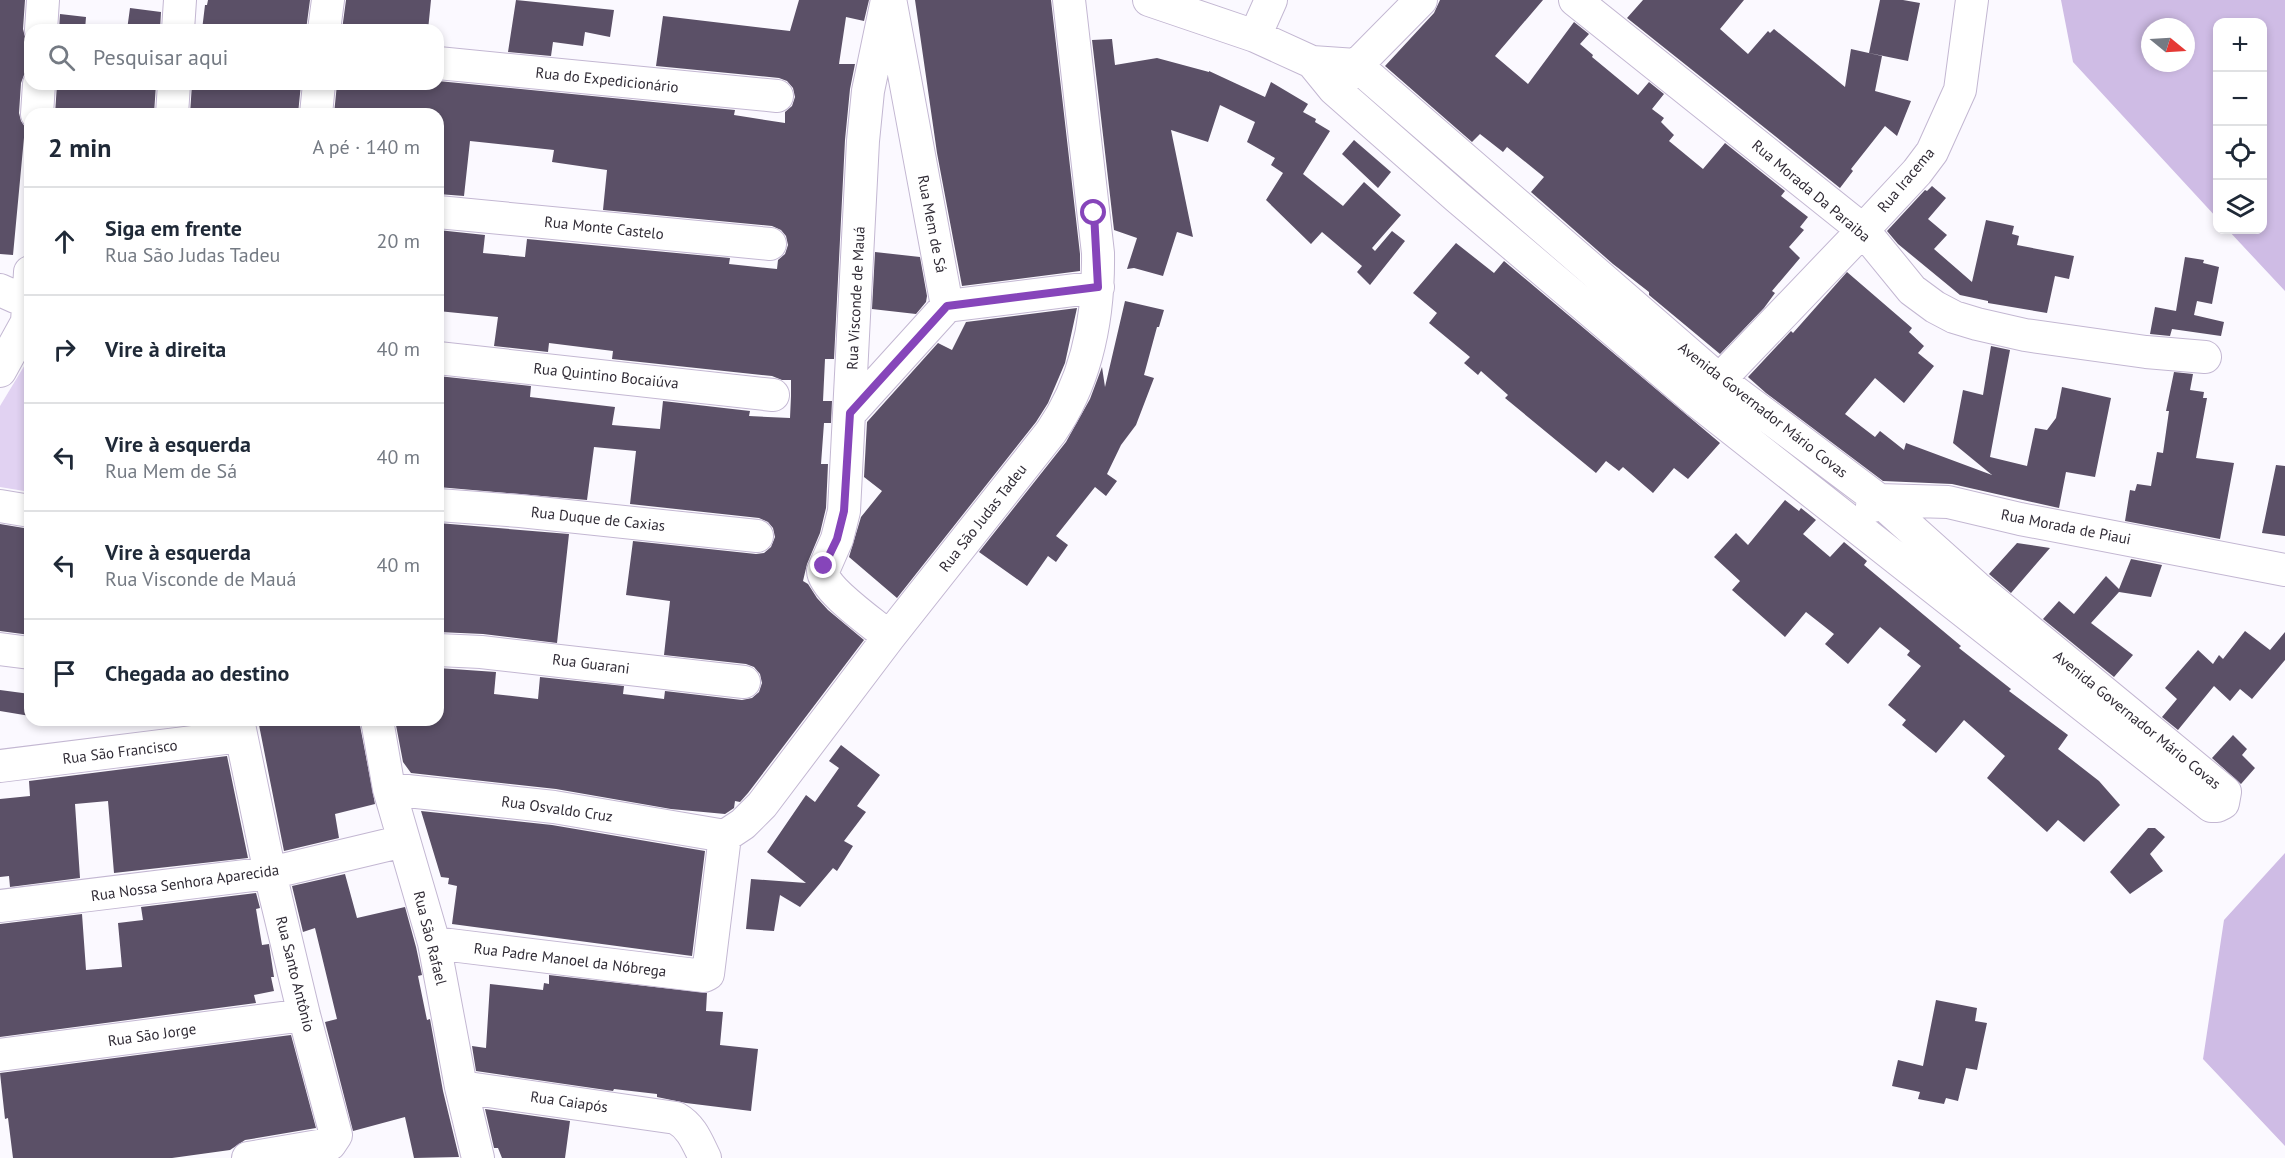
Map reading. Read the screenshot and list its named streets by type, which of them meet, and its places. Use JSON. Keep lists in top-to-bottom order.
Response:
{
  "streets": {
    "street": [
      "Rua do Expedicionário",
      "Rua Iracema",
      "Rua Morada Da Paraiba",
      "Rua Mem de Sá",
      "Rua Monte Castelo",
      "Rua Visconde de Mauá",
      "Rua Quintino Bocaiúva",
      "Avenida Governador Mário Covas",
      "Rua São Judas Tadeu",
      "Rua Duque de Caxias",
      "Rua Morada de Piaui",
      "Rua Guarani",
      "Rua São Francisco",
      "Rua Osvaldo Cruz",
      "Rua Nossa Senhora Aparecida",
      "Rua São Rafael",
      "Rua Padre Manoel da Nóbrega",
      "Rua Santo Antônio",
      "Rua São Jorge",
      "Rua Caiapós"
    ]
  },
  "crossings": [
    ["Rua Iracema", "Rua Morada Da Paraiba"],
    ["Rua Iracema", "Avenida Governador Mário Covas"],
    ["Rua Mem de Sá", "Rua Visconde de Mauá"],
    ["Rua Visconde de Mauá", "Rua São Judas Tadeu"],
    ["Avenida Governador Mário Covas", "Rua Morada de Piaui"],
    ["Rua São Judas Tadeu", "Rua Osvaldo Cruz"],
    ["Rua São Judas Tadeu", "Rua Padre Manoel da Nóbrega"],
    ["Rua São Francisco", "Rua Santo Antônio"],
    ["Rua Osvaldo Cruz", "Rua São Rafael"],
    ["Rua Osvaldo Cruz", "Rua Padre Manoel da Nóbrega"],
    ["Rua Nossa Senhora Aparecida", "Rua São Rafael"],
    ["Rua Nossa Senhora Aparecida", "Rua Santo Antônio"],
    ["Rua São Rafael", "Rua Padre Manoel da Nóbrega"],
    ["Rua São Rafael", "Rua Caiapós"],
    ["Rua Santo Antônio", "Rua São Jorge"]
  ],
  "north": "right",
  "page": {
    "map_buttons": ["+", "−"],
    "search": "Pesquisar aqui",
    "heading": ["2 min", "A pé · 140 m"],
    "list": [
      ["Siga em frente", "Rua São Judas Tadeu", "20 m"],
      ["Vire à direita", "40 m"],
      ["Vire à esquerda", "Rua Mem de Sá", "40 m"],
      ["Vire à esquerda", "Rua Visconde de Mauá", "40 m"],
      "Chegada ao destino"
    ]
  }
}
